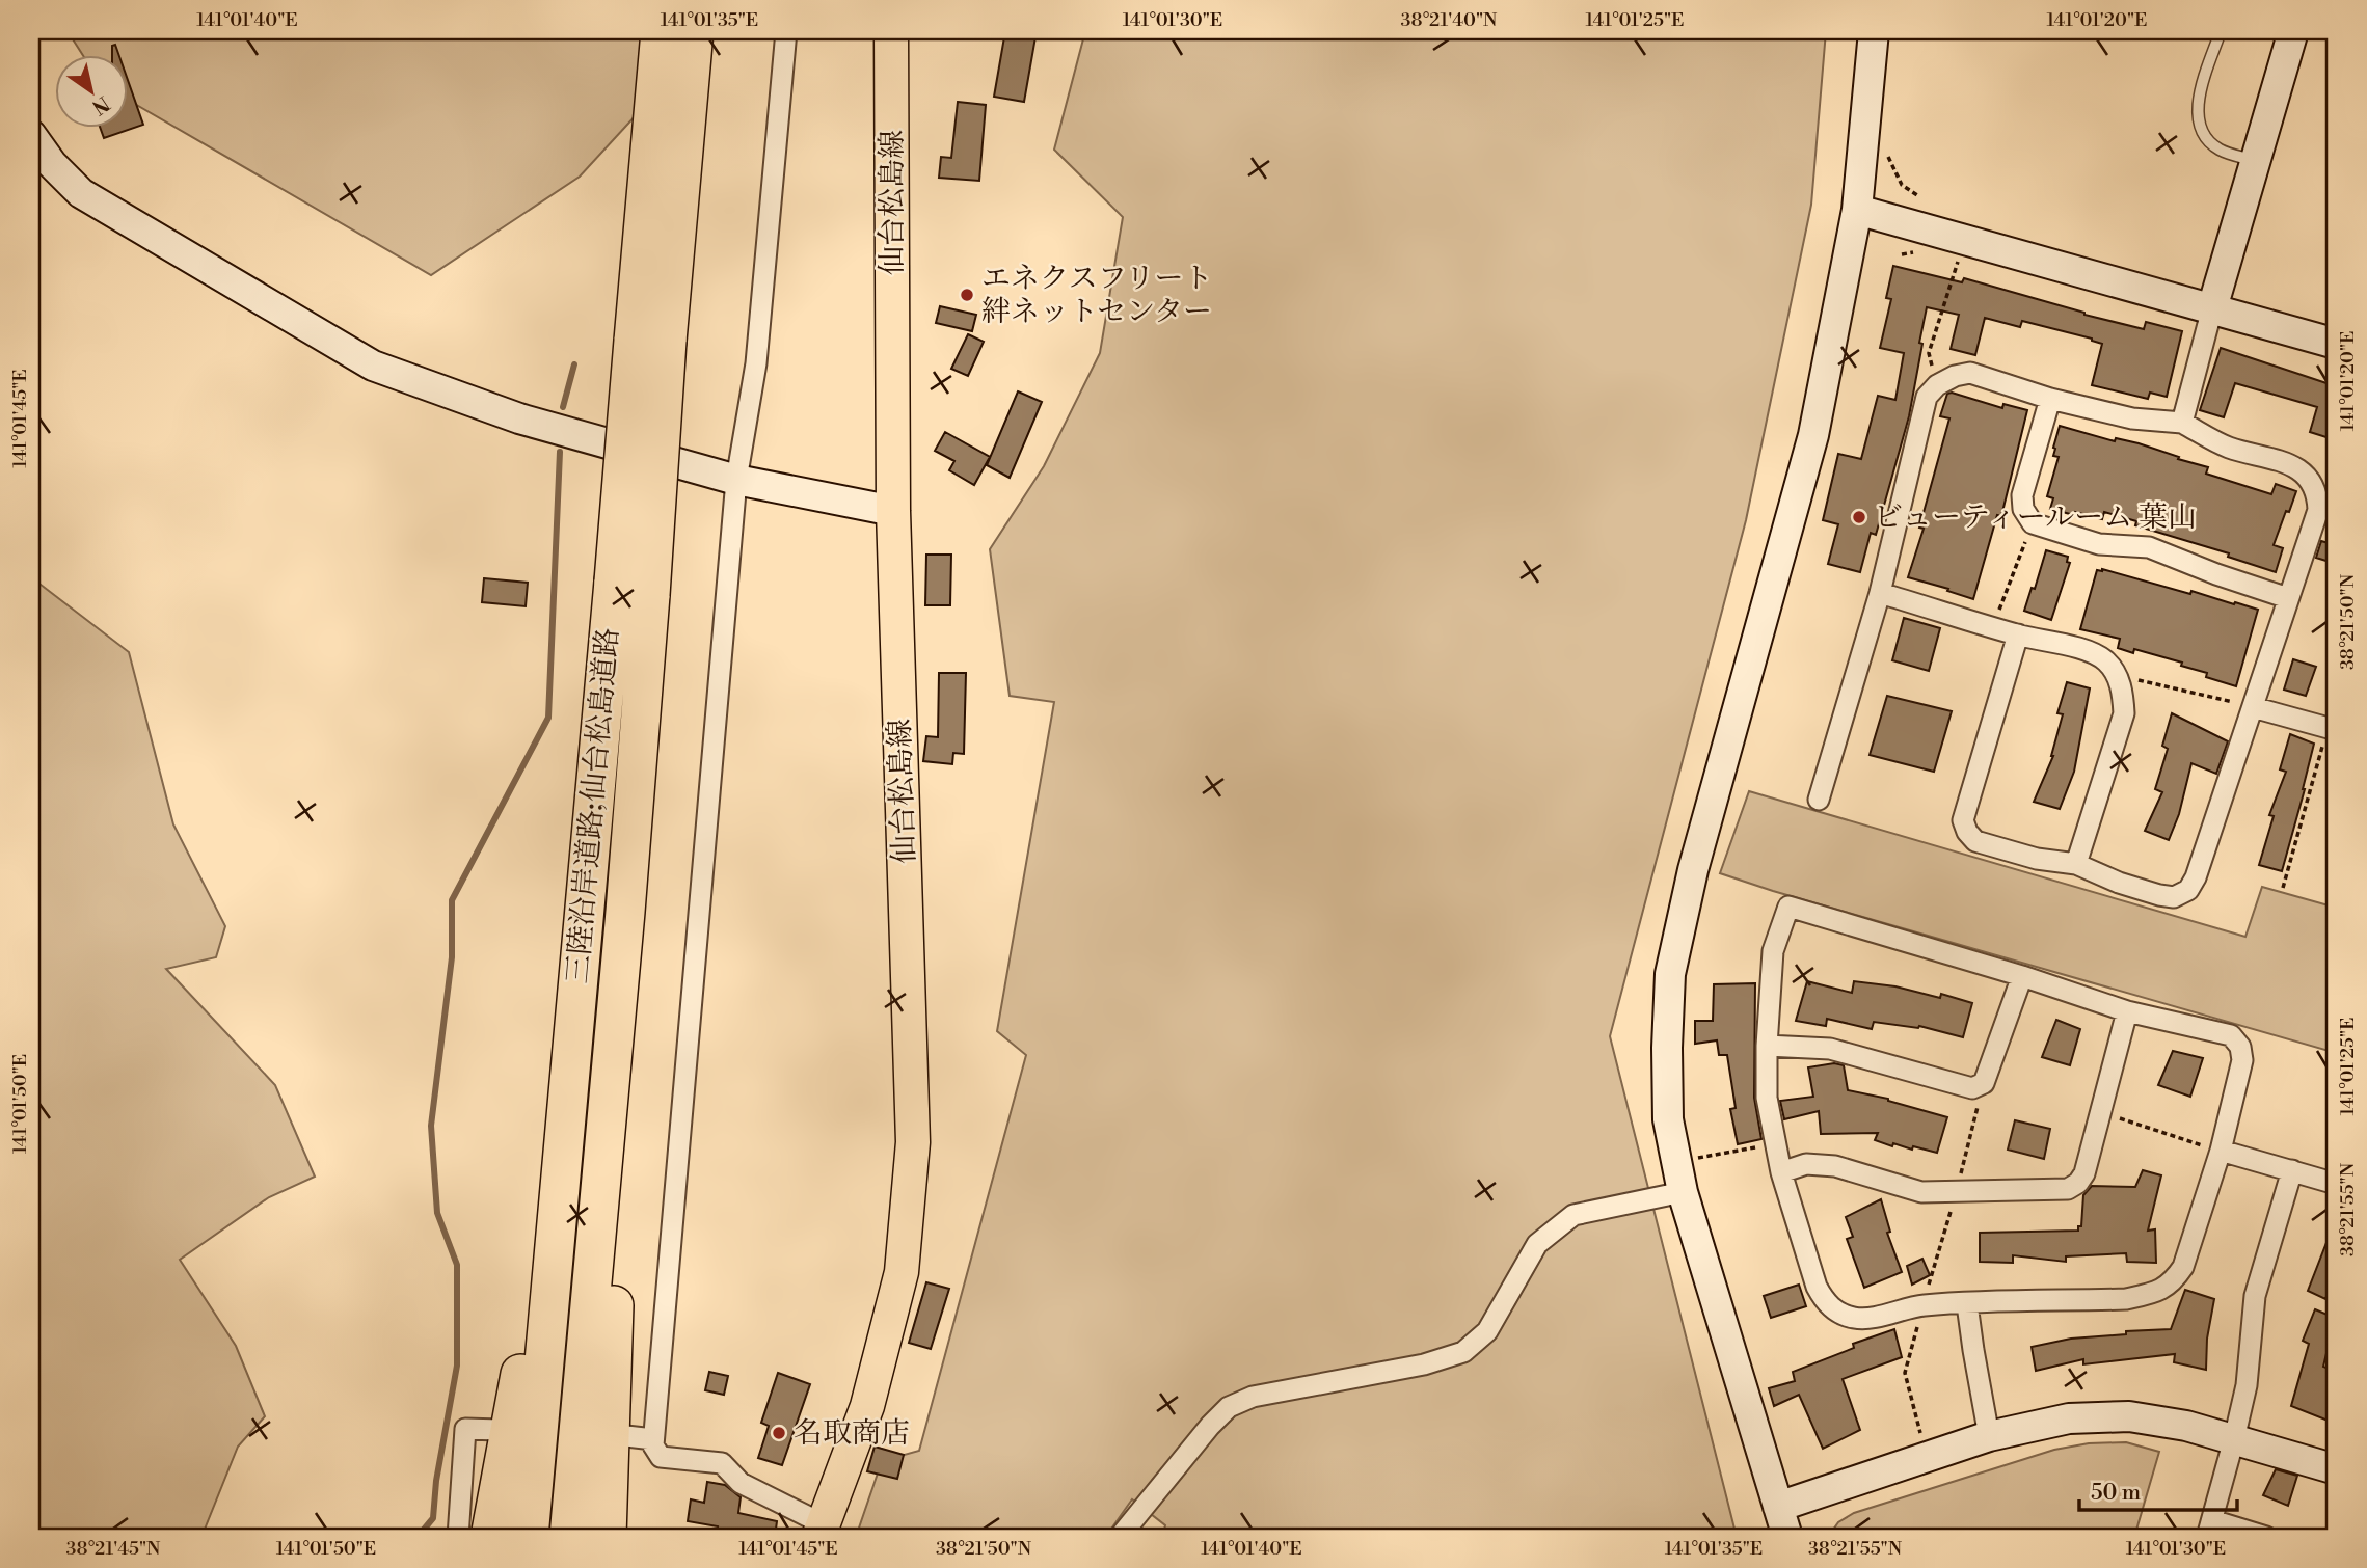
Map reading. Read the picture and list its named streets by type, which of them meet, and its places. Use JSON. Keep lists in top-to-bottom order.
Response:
{
  "streets": {
    "highway": ["三陸沿岸道路;仙台松島道路"],
    "main road": ["仙台松島線"]
  },
  "places": ["エネクスフリート 絆ネットセンター", "ビューティールーム 葉山", "名取商店"],
  "scale_bar": "50 m",
  "north": "bottom right",
  "coordinates": [
    "141°01'40\"E",
    "141°01'35\"E",
    "141°01'30\"E",
    "38°21'40\"N",
    "141°01'25\"E",
    "141°01'20\"E",
    "141°01'45\"E",
    "38°21'50\"N",
    "141°01'50\"E",
    "38°21'55\"N",
    "38°21'45\"N"
  ]
}
